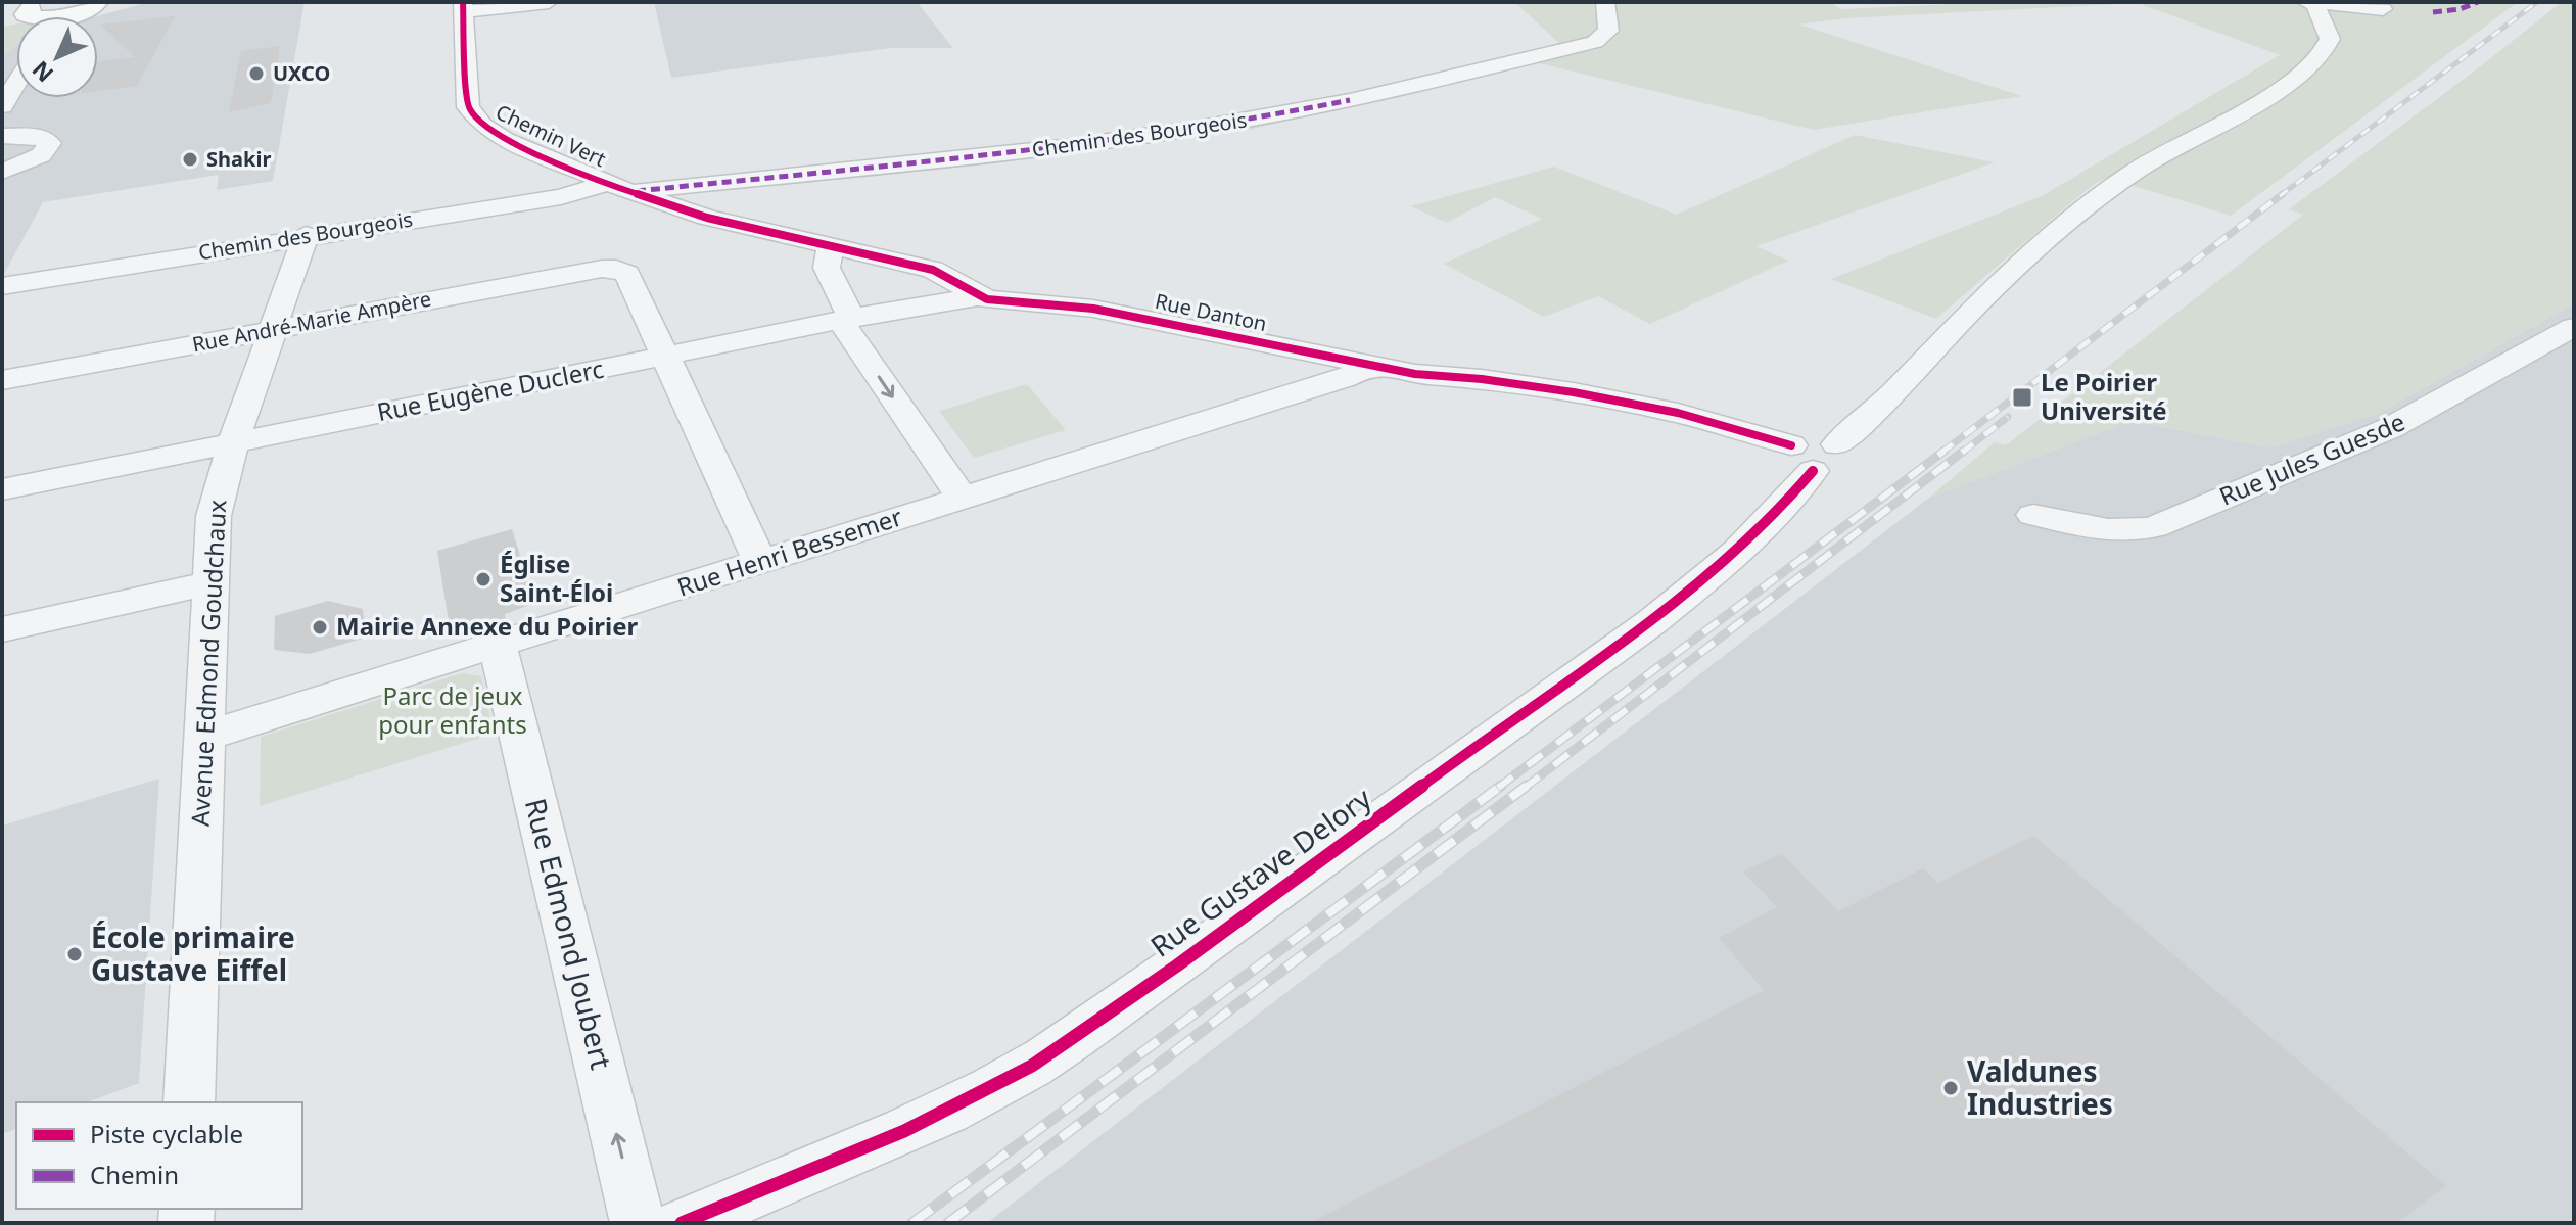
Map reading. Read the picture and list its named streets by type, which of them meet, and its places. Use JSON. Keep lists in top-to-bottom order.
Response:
{
  "streets": {
    "street": [
      "Chemin des Bourgeois",
      "Chemin Vert",
      "Rue Danton",
      "Rue André-Marie Ampère",
      "Rue Eugène Duclerc",
      "Rue Jules Guesde",
      "Rue Henri Bessemer",
      "Avenue Edmond Goudchaux",
      "Rue Gustave Delory",
      "Rue Edmond Joubert"
    ]
  },
  "crossings": [
    ["Chemin des Bourgeois", "Chemin Vert"],
    ["Chemin des Bourgeois", "Rue Danton"],
    ["Chemin des Bourgeois", "Avenue Edmond Goudchaux"],
    ["Chemin Vert", "Rue Danton"],
    ["Rue Danton", "Rue Eugène Duclerc"],
    ["Rue Danton", "Rue Henri Bessemer"],
    ["Rue Danton", "Rue Gustave Delory"],
    ["Rue André-Marie Ampère", "Rue Eugène Duclerc"],
    ["Rue André-Marie Ampère", "Avenue Edmond Goudchaux"],
    ["Rue Eugène Duclerc", "Avenue Edmond Goudchaux"],
    ["Rue Henri Bessemer", "Avenue Edmond Goudchaux"],
    ["Rue Henri Bessemer", "Rue Edmond Joubert"]
  ],
  "one_way": ["Rue Edmond Joubert"],
  "parks": ["Parc de jeux pour enfants"],
  "places": {
    "other": [
      "UXCO",
      "Shakir",
      "Église Saint-Éloi",
      "Mairie Annexe du Poirier",
      "École primaire Gustave Eiffel",
      "Valdunes Industries"
    ],
    "transit": ["Le Poirier Université"]
  },
  "legend": ["Piste cyclable", "Chemin"],
  "north": "bottom left"
}
